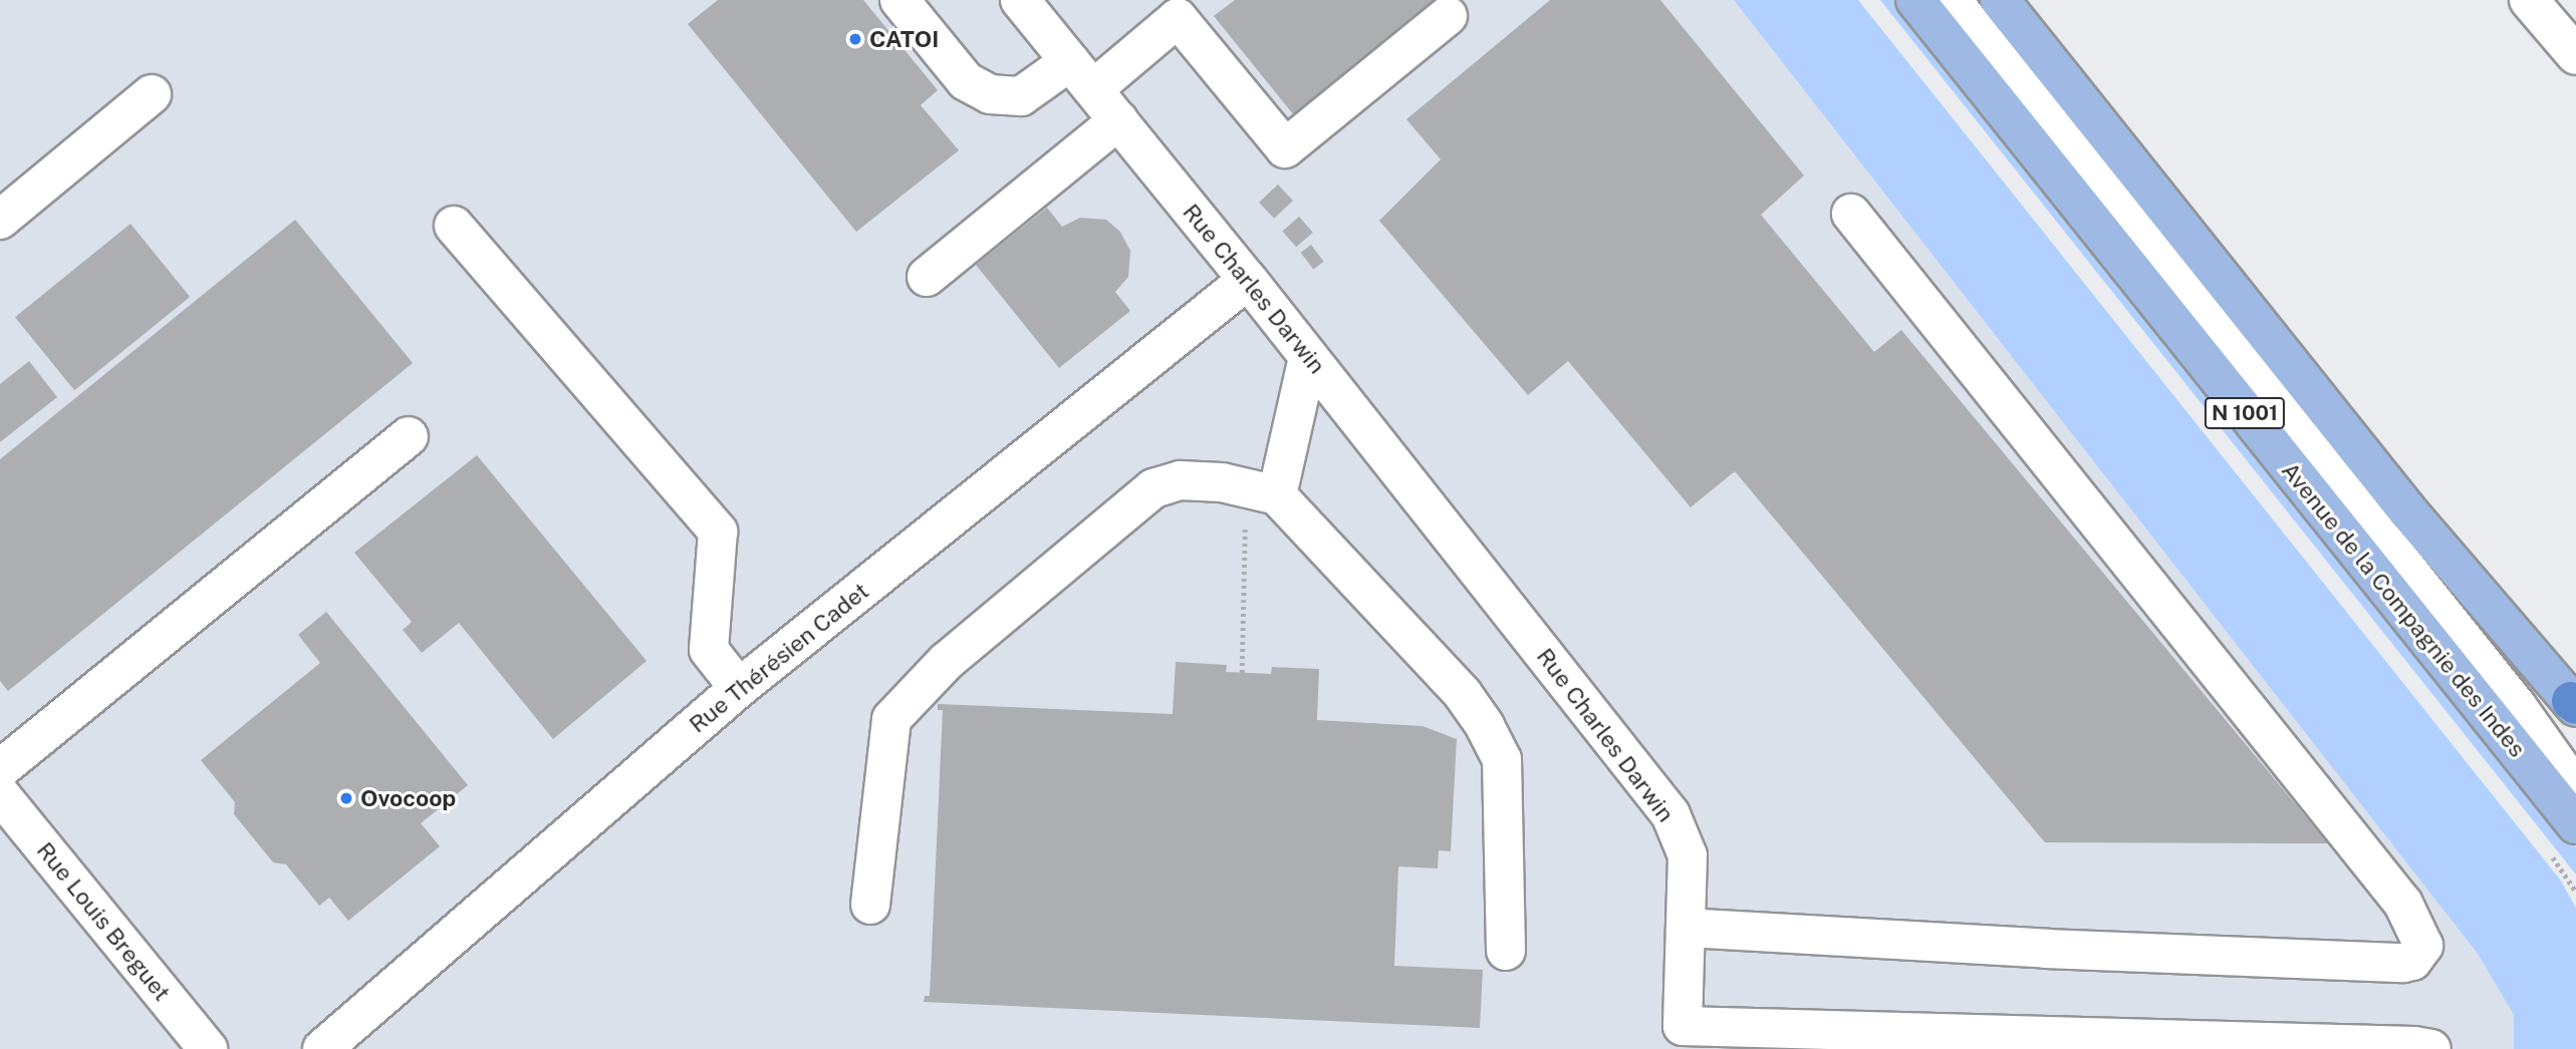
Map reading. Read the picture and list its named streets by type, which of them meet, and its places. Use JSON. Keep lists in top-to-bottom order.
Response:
{
  "streets": {
    "main road": ["N 1001", "Avenue de la Compagnie des Indes"],
    "street": ["Rue Charles Darwin", "Rue Thérésien Cadet", "Rue Louis Breguet"]
  },
  "crossings": [
    ["Rue Charles Darwin", "Rue Thérésien Cadet"]
  ],
  "places": ["CATOI", "Ovocoop"]
}
